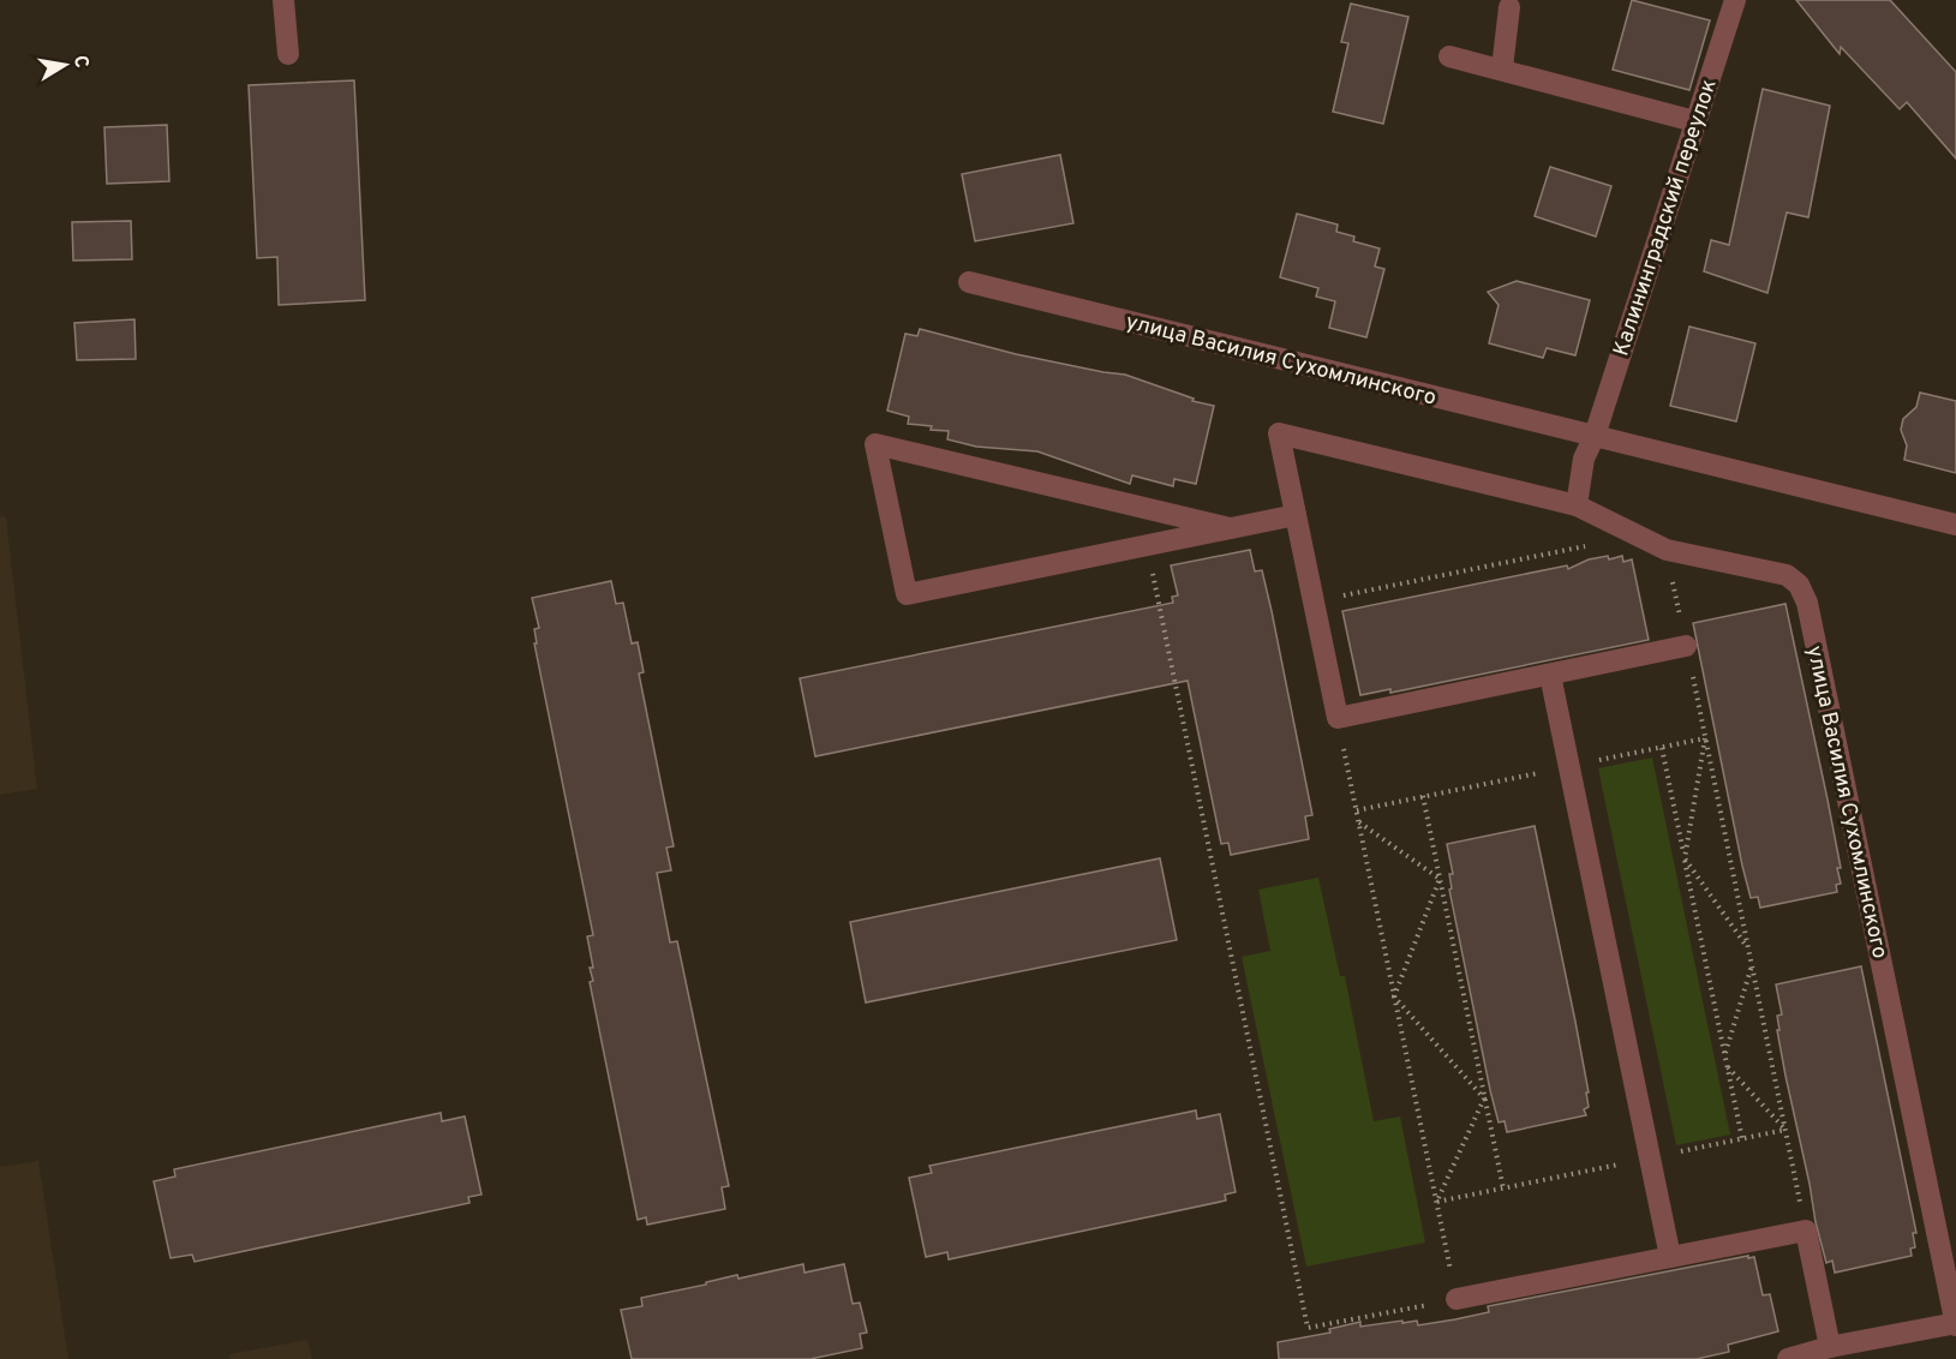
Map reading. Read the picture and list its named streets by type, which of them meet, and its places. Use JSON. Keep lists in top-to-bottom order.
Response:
{
  "streets": {
    "street": ["Калининградский переулок", "улица Василия Сухомлинского"]
  },
  "crossings": [
    ["Калининградский переулок", "улица Василия Сухомлинского"]
  ],
  "north": "right"
}
